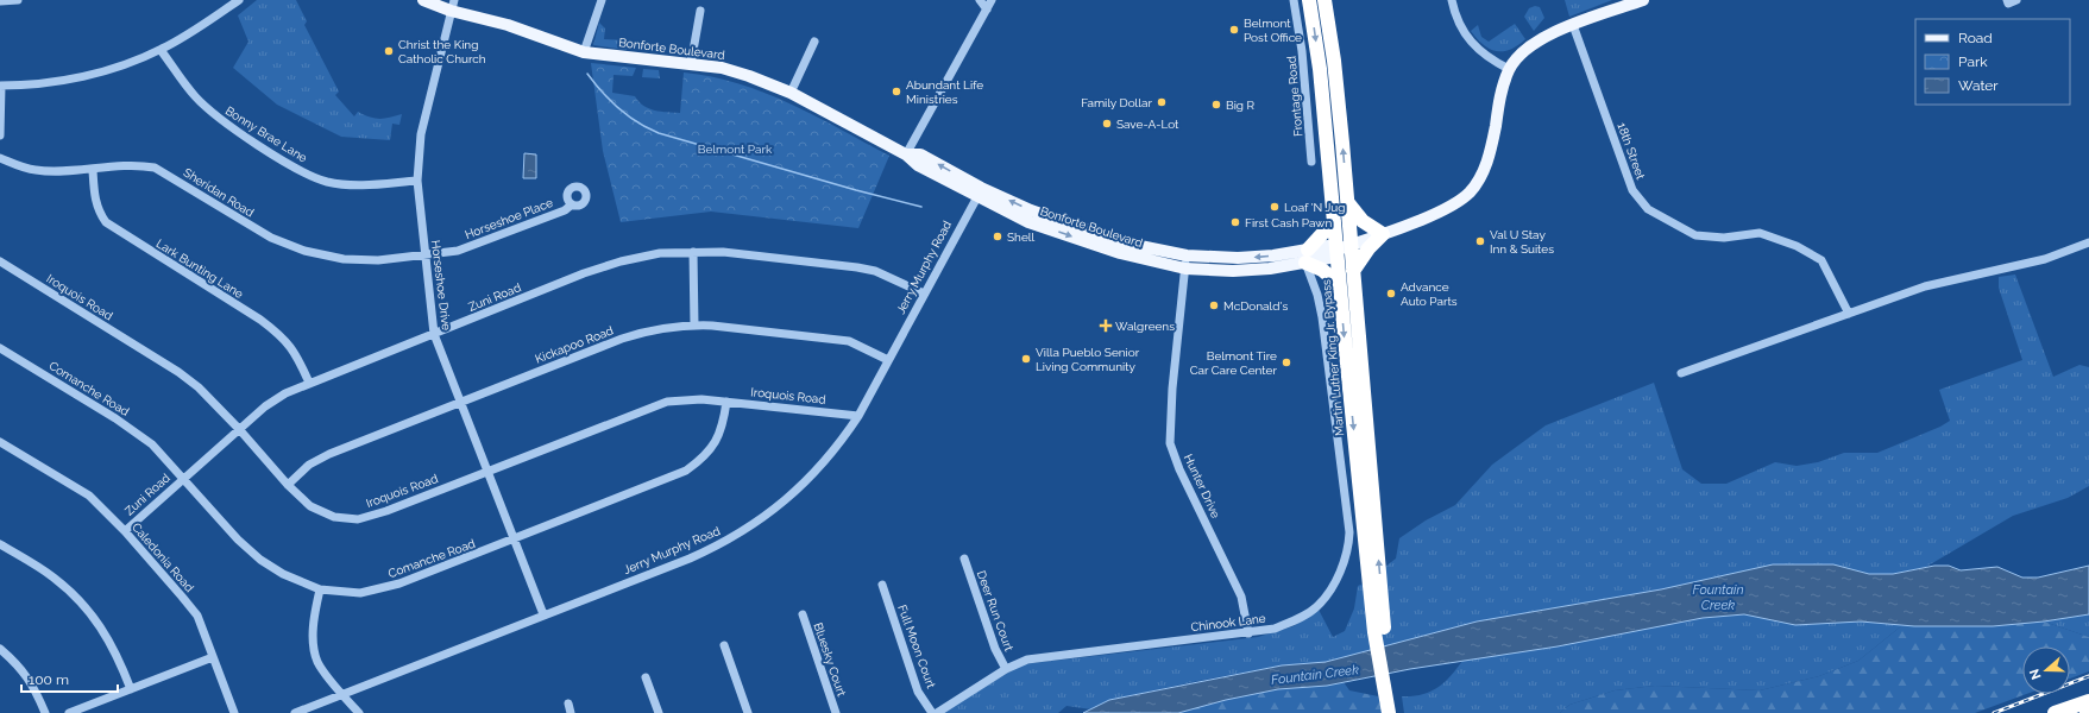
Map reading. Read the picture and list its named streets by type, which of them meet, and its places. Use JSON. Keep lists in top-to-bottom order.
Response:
{
  "streets": {
    "highway": ["Martin Luther King Jr. Bypass"],
    "main road": ["Bonforte Boulevard"],
    "street": [
      "Frontage Road",
      "Bonny Brae Lane",
      "18th Street",
      "Sheridan Road",
      "Horseshoe Place",
      "Jerry Murphy Road",
      "Lark Bunting Lane",
      "Horseshoe Drive",
      "Iroquois Road",
      "Zuni Road",
      "Kickapoo Road",
      "Comanche Road",
      "Hunter Drive",
      "Caledonia Road",
      "Deer Run Court",
      "Chinook Lane",
      "Full Moon Court",
      "Bluesky Court"
    ]
  },
  "crossings": [
    ["Bonforte Boulevard", "Jerry Murphy Road"],
    ["Bonforte Boulevard", "Horseshoe Drive"],
    ["Bonforte Boulevard", "Martin Luther King Jr. Bypass"],
    ["Bonforte Boulevard", "Hunter Drive"],
    ["Bonforte Boulevard", "Chinook Lane"],
    ["Bonny Brae Lane", "Horseshoe Drive"],
    ["Sheridan Road", "Horseshoe Place"],
    ["Sheridan Road", "Lark Bunting Lane"],
    ["Sheridan Road", "Horseshoe Drive"],
    ["Horseshoe Place", "Horseshoe Drive"],
    ["Jerry Murphy Road", "Horseshoe Drive"],
    ["Jerry Murphy Road", "Iroquois Road"],
    ["Jerry Murphy Road", "Zuni Road"],
    ["Jerry Murphy Road", "Kickapoo Road"],
    ["Lark Bunting Lane", "Zuni Road"],
    ["Horseshoe Drive", "Iroquois Road"],
    ["Horseshoe Drive", "Zuni Road"],
    ["Horseshoe Drive", "Kickapoo Road"],
    ["Horseshoe Drive", "Comanche Road"],
    ["Iroquois Road", "Zuni Road"],
    ["Iroquois Road", "Kickapoo Road"],
    ["Iroquois Road", "Comanche Road"],
    ["Zuni Road", "Comanche Road"],
    ["Zuni Road", "Caledonia Road"],
    ["Hunter Drive", "Chinook Lane"],
    ["Deer Run Court", "Chinook Lane"]
  ],
  "water": ["Fountain Creek"],
  "parks": ["Belmont Park"],
  "places": {
    "other": [
      "Belmont Post Office",
      "Christ the King Catholic Church",
      "Abundant Life Ministries",
      "Family Dollar",
      "Big R",
      "Save-A-Lot",
      "Loaf 'N Jug",
      "First Cash Pawn",
      "Shell",
      "Val U Stay Inn & Suites",
      "Advance Auto Parts",
      "McDonald's",
      "Villa Pueblo Senior Living Community",
      "Belmont Tire Car Care Center"
    ],
    "health": ["Walgreens"]
  },
  "legend": ["Road", "Park", "Water"],
  "scale_bar": "100 m",
  "north": "left"
}
